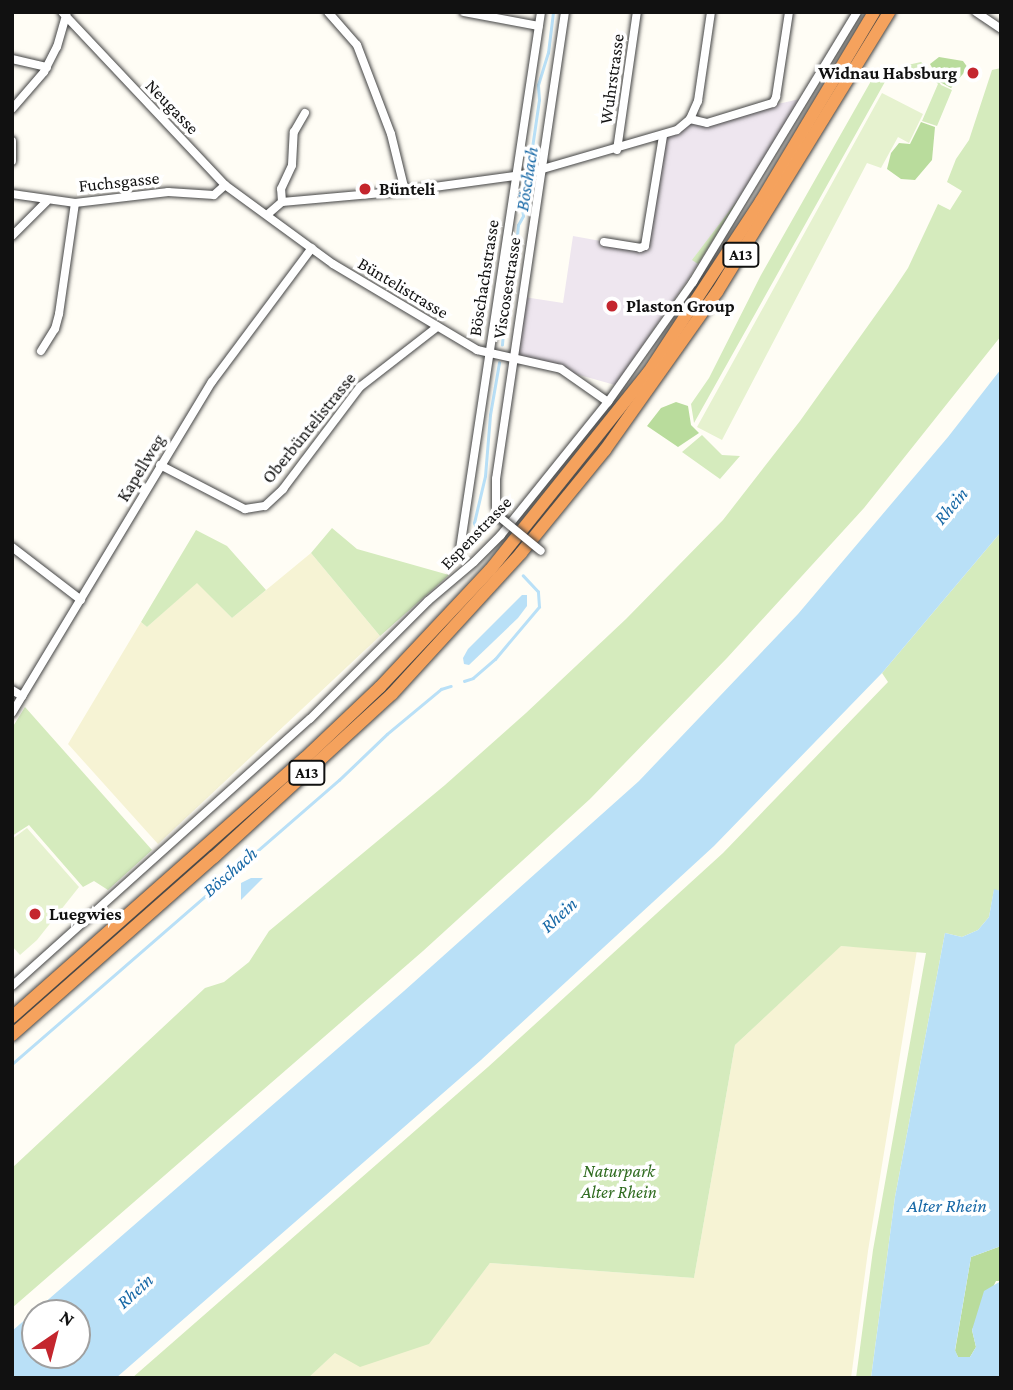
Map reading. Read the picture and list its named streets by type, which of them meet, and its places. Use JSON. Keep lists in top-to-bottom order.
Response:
{
  "streets": {
    "highway": ["A13"],
    "street": [
      "Wuhrstrasse",
      "Neugasse",
      "Fuchsgasse",
      "Böschachstrasse",
      "Büntelistrasse",
      "Viscosestrasse",
      "Oberbüntelistrasse",
      "Kapellweg",
      "Espenstrasse"
    ]
  },
  "crossings": [
    ["Neugasse", "Fuchsgasse"],
    ["Neugasse", "Büntelistrasse"],
    ["Böschachstrasse", "Büntelistrasse"],
    ["Büntelistrasse", "Viscosestrasse"],
    ["Büntelistrasse", "Oberbüntelistrasse"],
    ["Büntelistrasse", "Kapellweg"],
    ["Büntelistrasse", "Espenstrasse"],
    ["Oberbüntelistrasse", "Kapellweg"]
  ],
  "water": ["Böschach", "Rhein", "Alter Rhein"],
  "parks": ["Naturpark Alter Rhein"],
  "places": [
    "Widnau Habsburg",
    "Bünteli",
    "Plaston Group",
    "Luegwies"
  ],
  "north": "top right"
}
